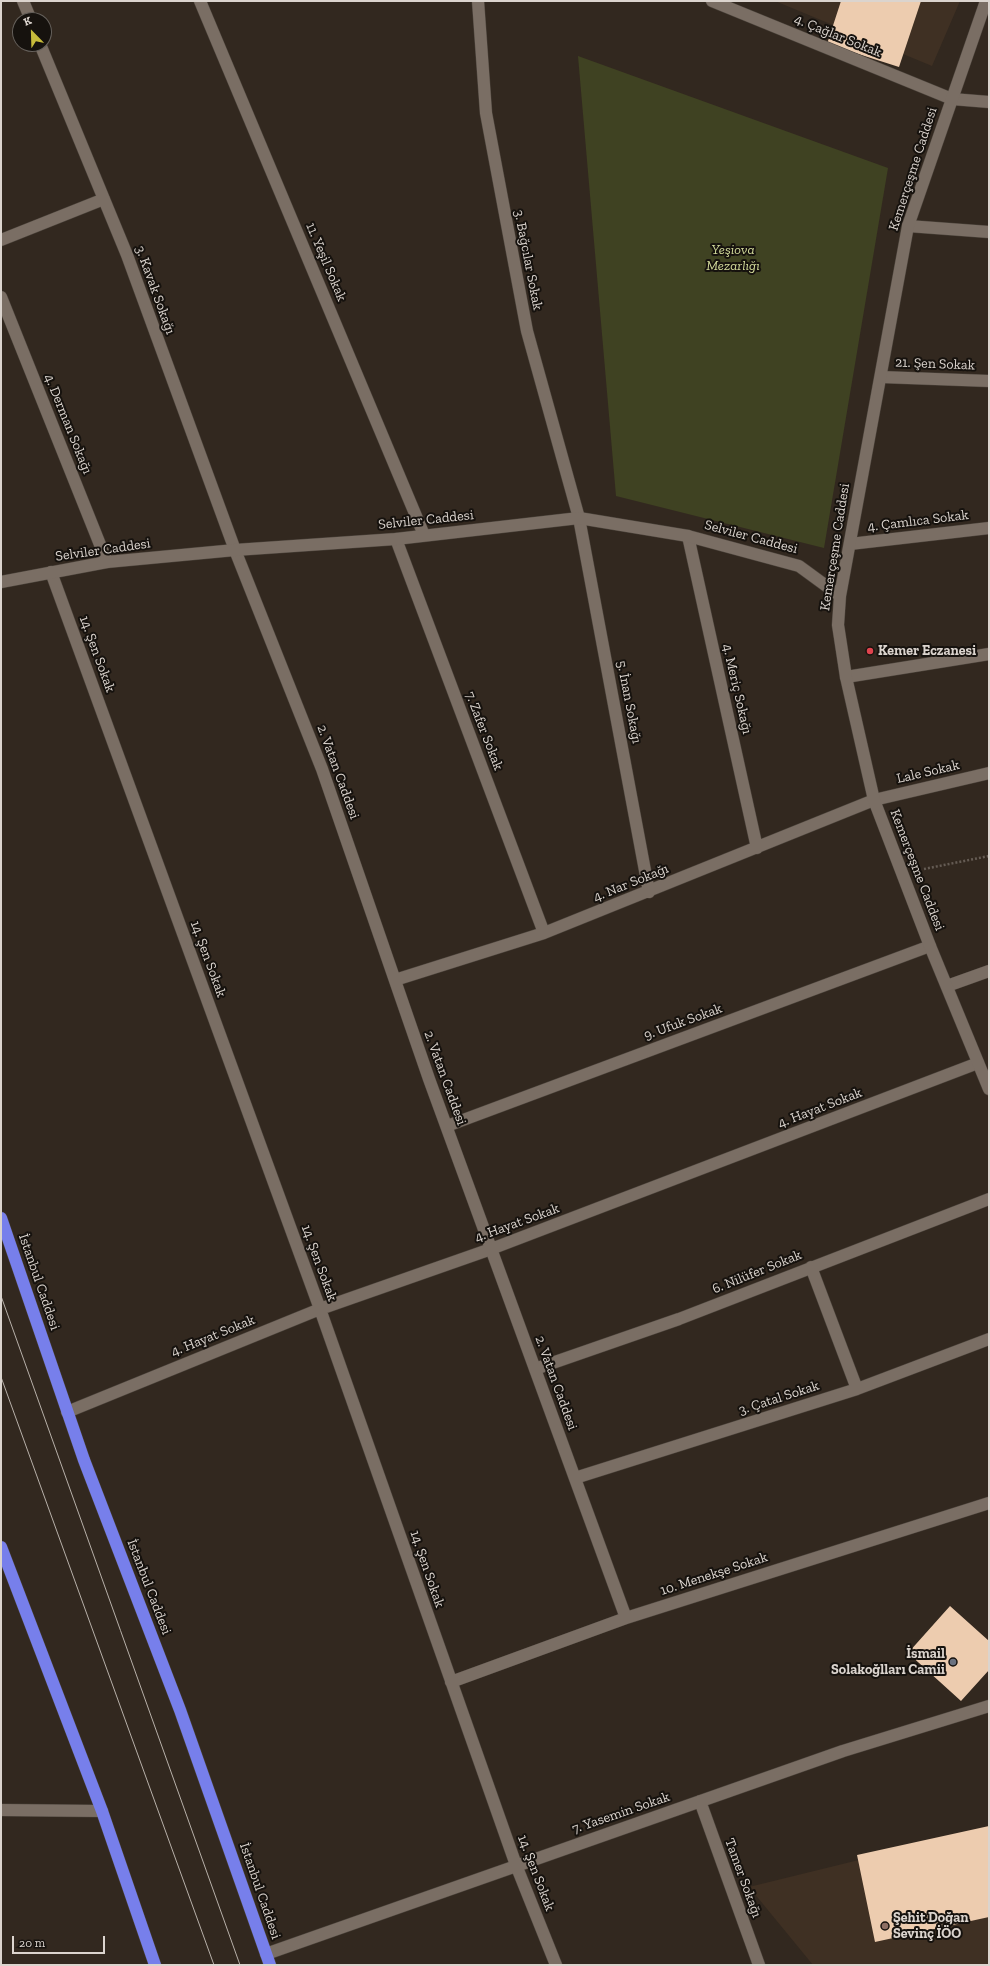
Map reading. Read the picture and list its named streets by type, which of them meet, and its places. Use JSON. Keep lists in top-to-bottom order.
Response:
{
  "streets": {
    "highway": ["İstanbul Caddesi"],
    "street": [
      "4. Çağlar Sokak",
      "Kemerçeşme Caddesi",
      "3. Bağcılar Sokak",
      "11. Yeşil Sokak",
      "3. Kavak Sokağı",
      "21. Şen Sokak",
      "4. Derman Sokağı",
      "Selviler Caddesi",
      "4. Çamlıca Sokak",
      "14. Şen Sokak",
      "4. Meriç Sokağı",
      "5. İnan Sokağı",
      "7. Zafer Sokak",
      "2. Vatan Caddesi",
      "Lale Sokak",
      "4. Nar Sokağı",
      "9. Ufuk Sokak",
      "4. Hayat Sokak",
      "6. Nilüfer Sokak",
      "3. Çatal Sokak",
      "10. Menekşe Sokak",
      "7. Yasemin Sokak",
      "Tamer Sokağı"
    ]
  },
  "crossings": [
    ["4. Çağlar Sokak", "Kemerçeşme Caddesi"],
    ["Kemerçeşme Caddesi", "21. Şen Sokak"],
    ["Kemerçeşme Caddesi", "Selviler Caddesi"],
    ["Kemerçeşme Caddesi", "4. Çamlıca Sokak"],
    ["Kemerçeşme Caddesi", "Lale Sokak"],
    ["Kemerçeşme Caddesi", "4. Nar Sokağı"],
    ["Kemerçeşme Caddesi", "9. Ufuk Sokak"],
    ["Kemerçeşme Caddesi", "4. Hayat Sokak"],
    ["3. Bağcılar Sokak", "Selviler Caddesi"],
    ["3. Bağcılar Sokak", "5. İnan Sokağı"],
    ["11. Yeşil Sokak", "Selviler Caddesi"],
    ["3. Kavak Sokağı", "Selviler Caddesi"],
    ["3. Kavak Sokağı", "2. Vatan Caddesi"],
    ["4. Derman Sokağı", "Selviler Caddesi"],
    ["Selviler Caddesi", "14. Şen Sokak"],
    ["Selviler Caddesi", "4. Meriç Sokağı"],
    ["Selviler Caddesi", "5. İnan Sokağı"],
    ["Selviler Caddesi", "7. Zafer Sokak"],
    ["Selviler Caddesi", "2. Vatan Caddesi"],
    ["14. Şen Sokak", "4. Hayat Sokak"],
    ["14. Şen Sokak", "10. Menekşe Sokak"],
    ["14. Şen Sokak", "7. Yasemin Sokak"],
    ["4. Meriç Sokağı", "4. Nar Sokağı"],
    ["5. İnan Sokağı", "4. Nar Sokağı"],
    ["7. Zafer Sokak", "4. Nar Sokağı"],
    ["2. Vatan Caddesi", "4. Nar Sokağı"],
    ["2. Vatan Caddesi", "9. Ufuk Sokak"],
    ["2. Vatan Caddesi", "4. Hayat Sokak"],
    ["2. Vatan Caddesi", "6. Nilüfer Sokak"],
    ["2. Vatan Caddesi", "3. Çatal Sokak"],
    ["2. Vatan Caddesi", "10. Menekşe Sokak"],
    ["Lale Sokak", "4. Nar Sokağı"],
    ["4. Hayat Sokak", "İstanbul Caddesi"],
    ["İstanbul Caddesi", "7. Yasemin Sokak"],
    ["7. Yasemin Sokak", "Tamer Sokağı"]
  ],
  "parks": ["Yeşiova Mezarlığı"],
  "places": ["Kemer Eczanesi", "İsmail Solakoğlları Camii", "Şehit Doğan Sevinç İÖO"],
  "scale_bar": "20 m",
  "north": "top left"
}
